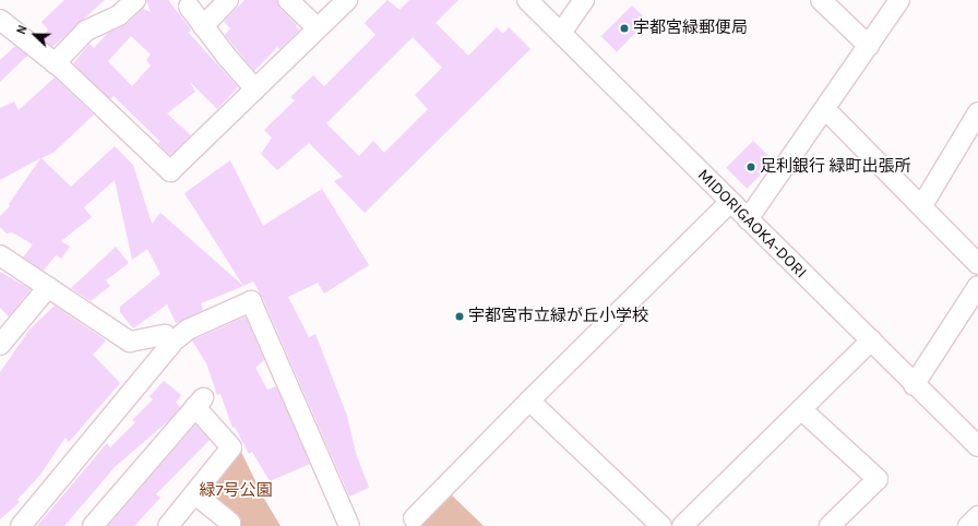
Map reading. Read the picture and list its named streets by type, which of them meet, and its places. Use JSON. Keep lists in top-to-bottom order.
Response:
{
  "streets": {
    "street": ["MIDORIGAOKA-DORI"]
  },
  "parks": ["緑7号公園"],
  "places": ["宇都宮緑郵便局", "足利銀行 緑町出張所", "宇都宮市立緑が丘小学校"],
  "north": "left"
}
